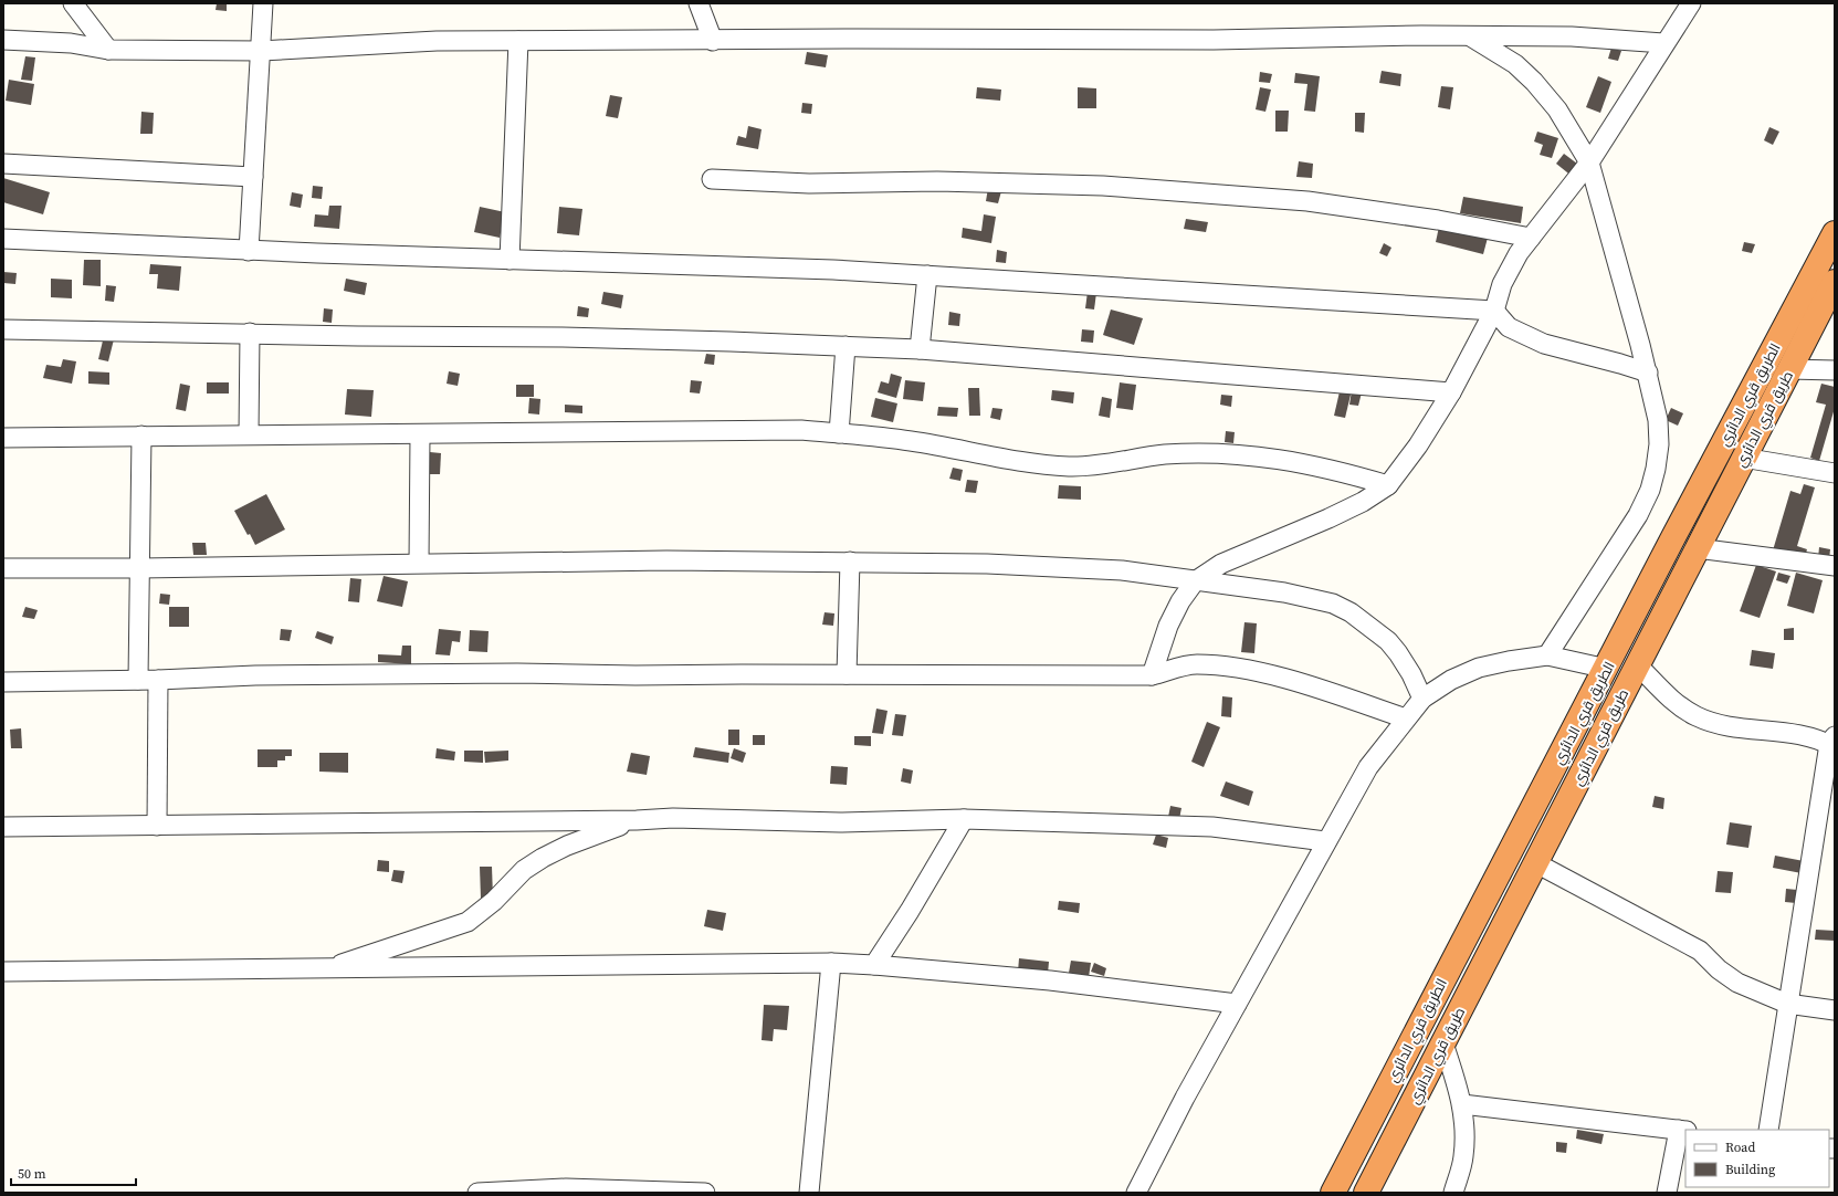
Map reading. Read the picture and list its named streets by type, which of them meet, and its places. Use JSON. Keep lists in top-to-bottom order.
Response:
{
  "streets": {
    "highway": ["الطريق قري الدائري", "طريق قري الدائري"]
  },
  "legend": ["Road", "Building"],
  "scale_bar": "50 m"
}
